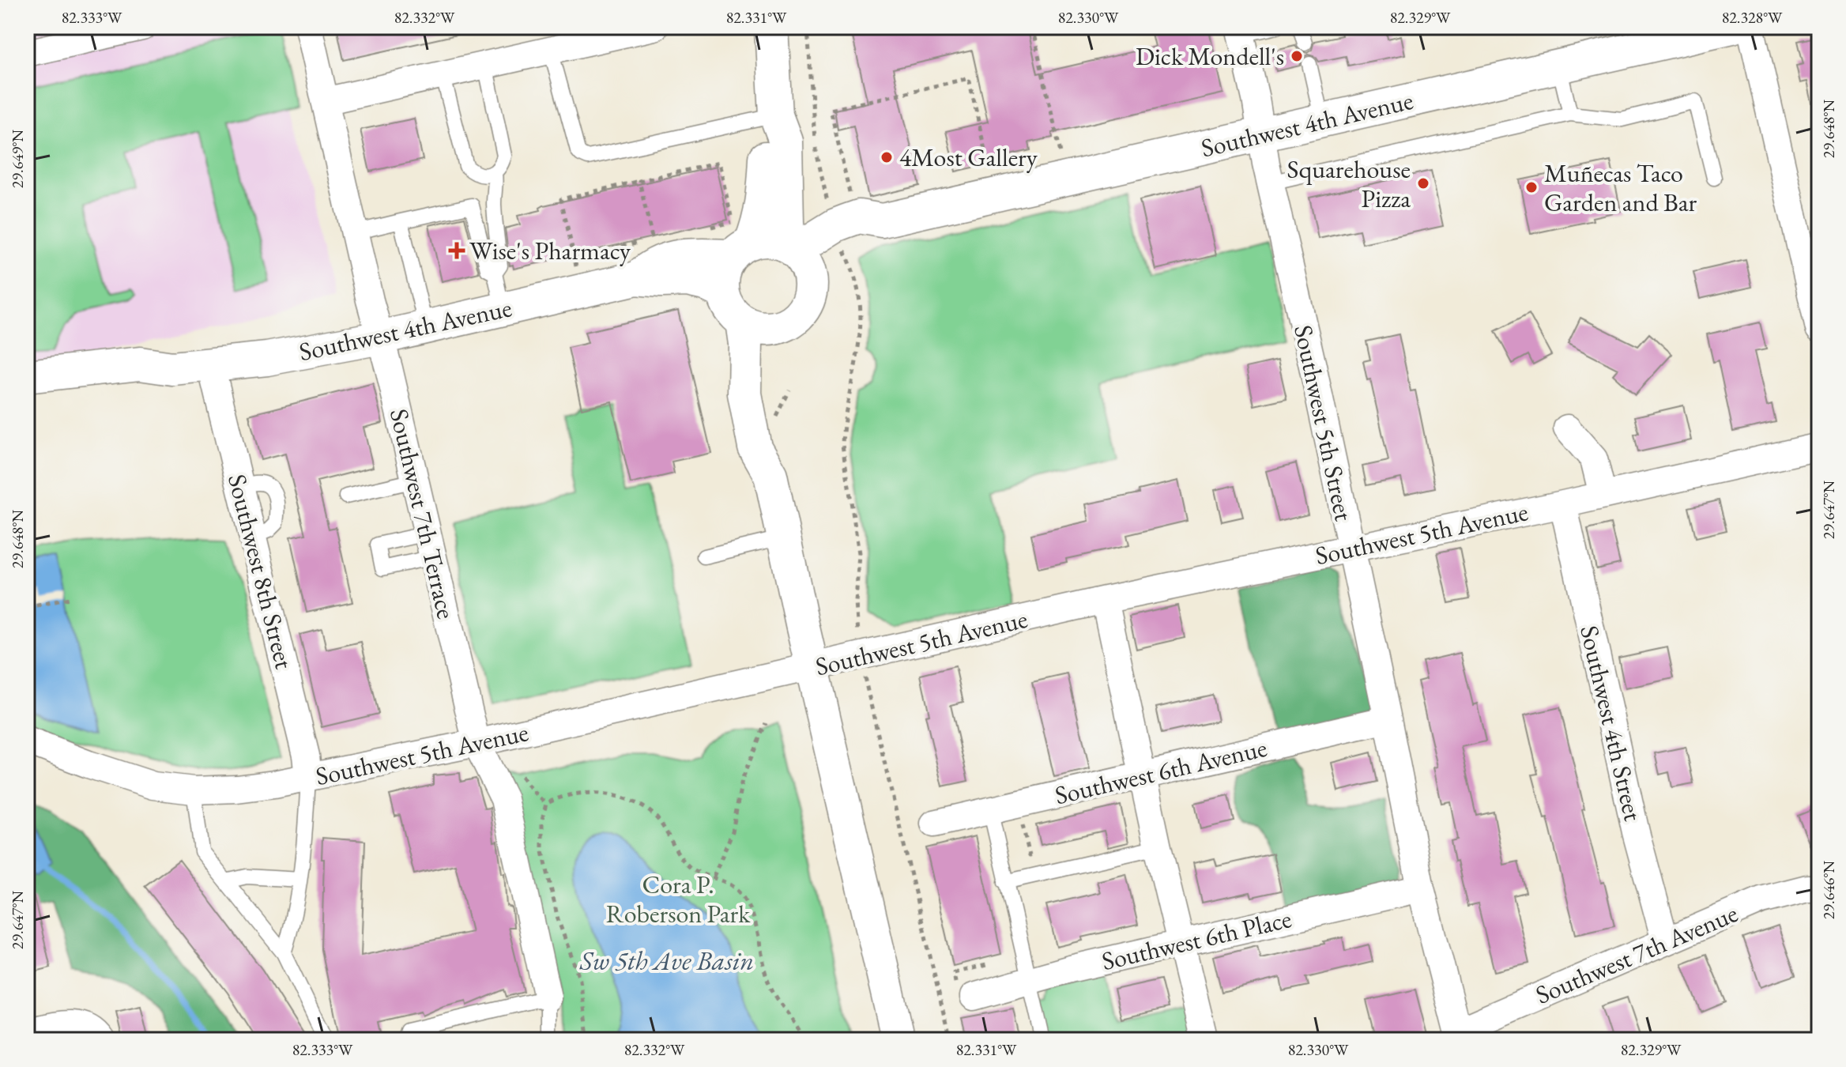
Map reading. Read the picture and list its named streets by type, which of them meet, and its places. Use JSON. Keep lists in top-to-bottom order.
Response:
{
  "streets": {
    "street": [
      "Southwest 4th Avenue",
      "Southwest 5th Street",
      "Southwest 7th Terrace",
      "Southwest 5th Avenue",
      "Southwest 8th Street",
      "Southwest 4th Street",
      "Southwest 6th Avenue",
      "Southwest 6th Place",
      "Southwest 7th Avenue"
    ]
  },
  "crossings": [
    ["Southwest 4th Avenue", "Southwest 5th Street"],
    ["Southwest 4th Avenue", "Southwest 7th Terrace"],
    ["Southwest 4th Avenue", "Southwest 8th Street"],
    ["Southwest 5th Street", "Southwest 5th Avenue"],
    ["Southwest 5th Street", "Southwest 6th Avenue"],
    ["Southwest 5th Street", "Southwest 6th Place"],
    ["Southwest 5th Street", "Southwest 7th Avenue"],
    ["Southwest 7th Terrace", "Southwest 5th Avenue"],
    ["Southwest 5th Avenue", "Southwest 8th Street"],
    ["Southwest 5th Avenue", "Southwest 4th Street"],
    ["Southwest 4th Street", "Southwest 7th Avenue"]
  ],
  "water": ["Sw 5th Ave Basin"],
  "parks": ["Cora P. Roberson Park"],
  "places": {
    "other": [
      "Dick Mondell's",
      "4Most Gallery",
      "Squarehouse Pizza",
      "Muñecas Taco Garden and Bar"
    ],
    "health": ["Wise's Pharmacy"]
  },
  "coordinates": [
    "82.333°W",
    "82.332°W",
    "82.331°W",
    "82.330°W",
    "82.329°W",
    "82.328°W",
    "29.648°N",
    "29.649°N",
    "29.647°N",
    "29.646°N"
  ]
}
